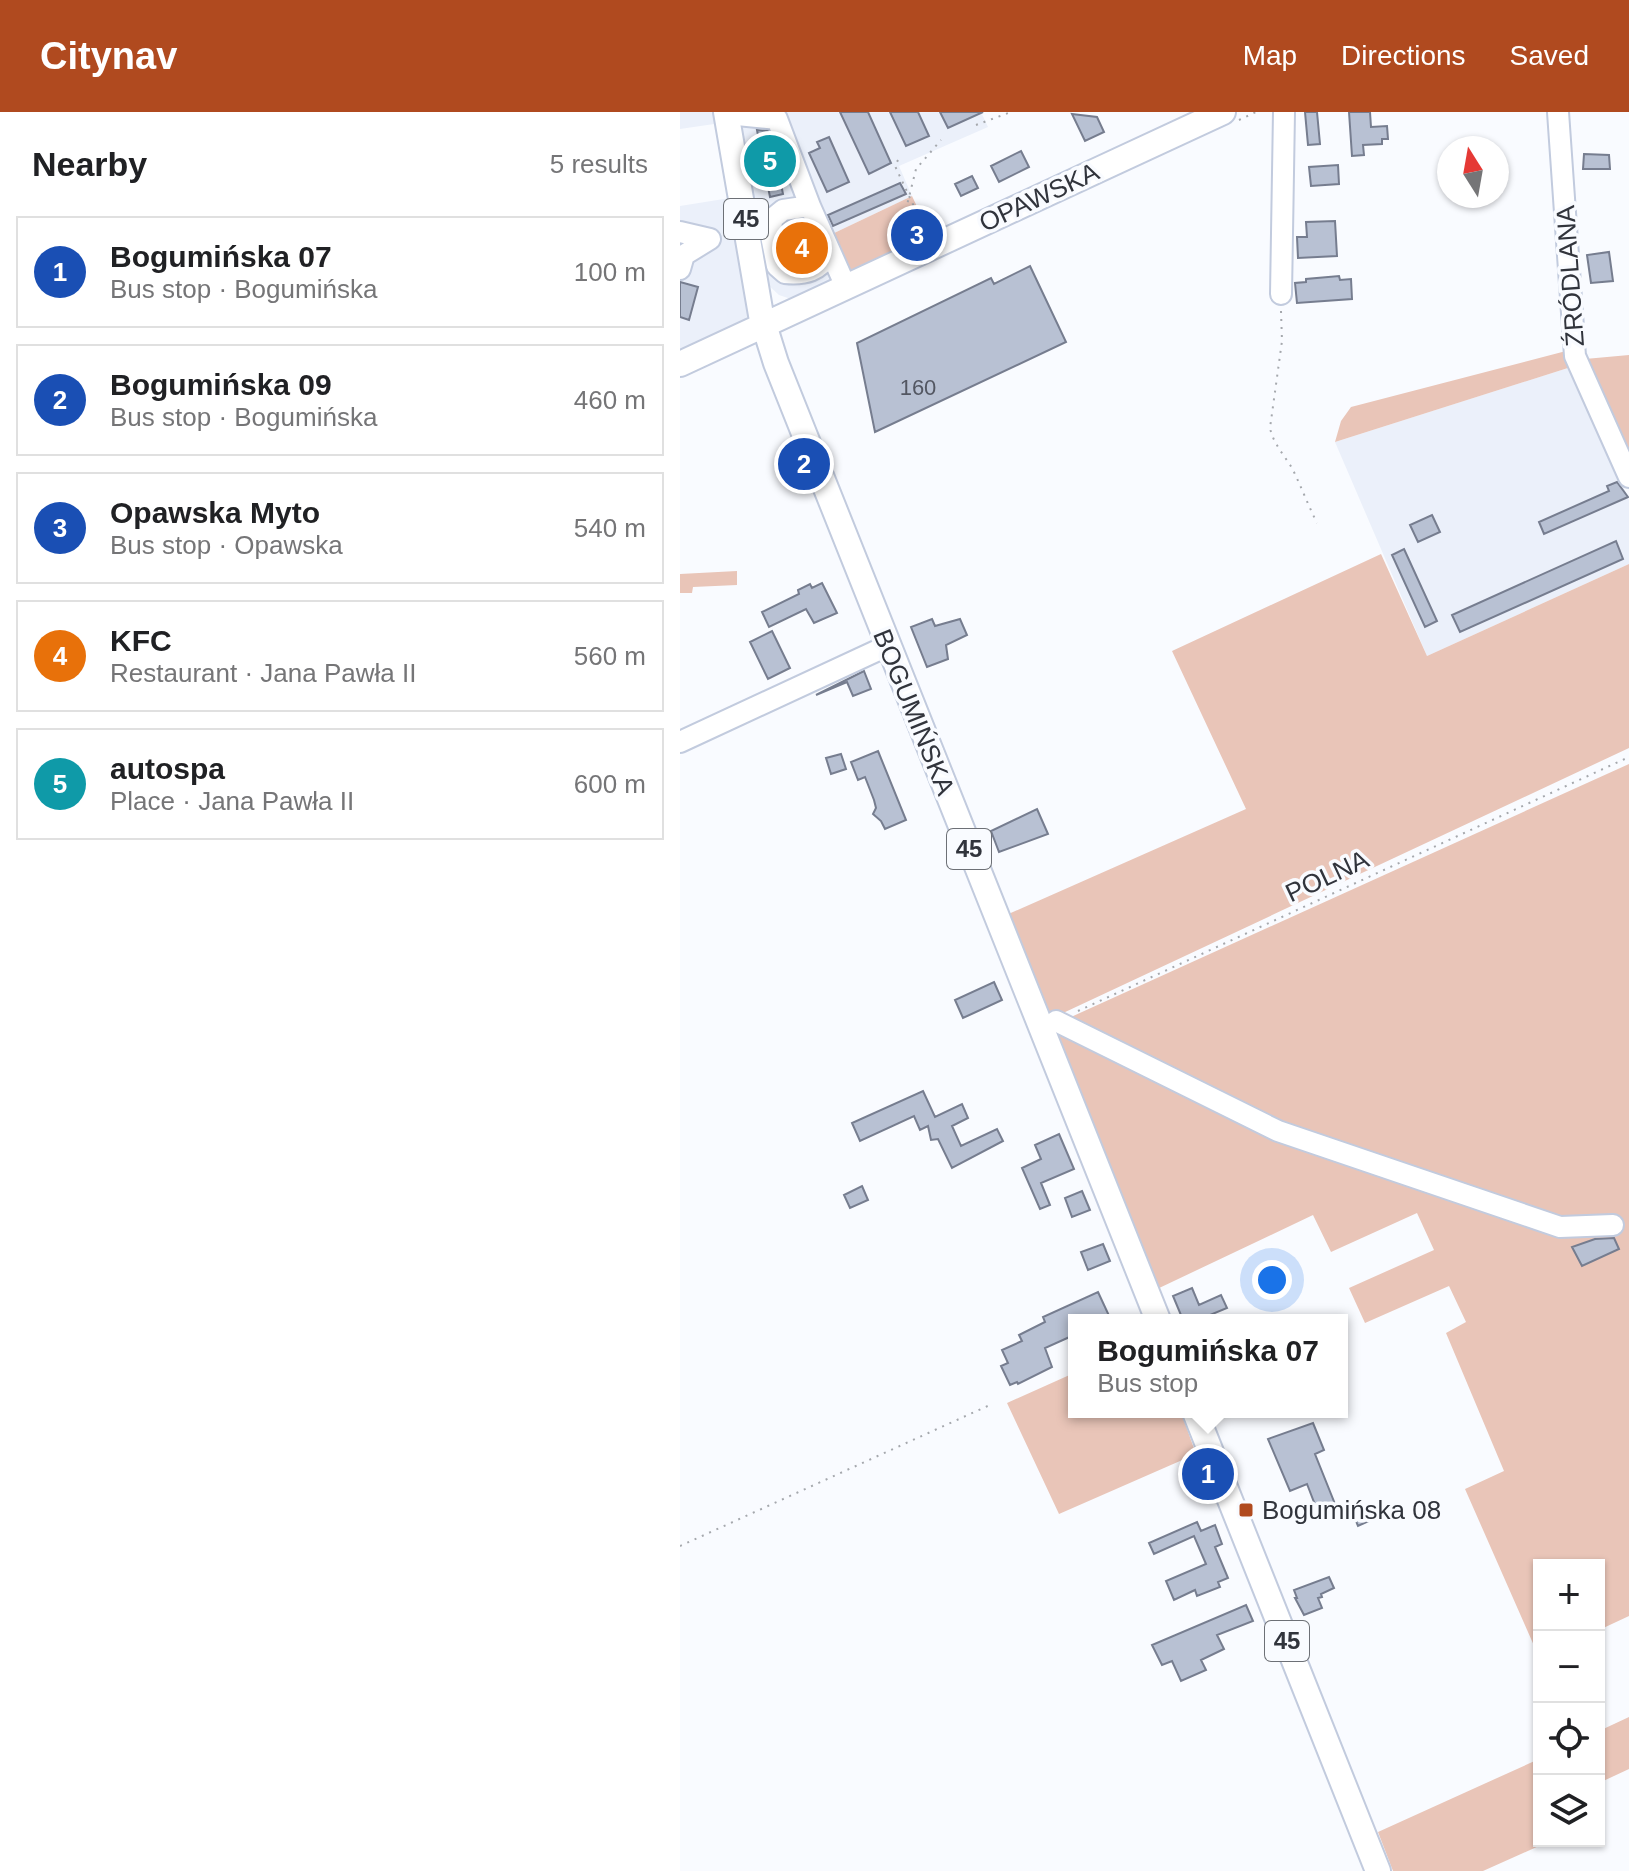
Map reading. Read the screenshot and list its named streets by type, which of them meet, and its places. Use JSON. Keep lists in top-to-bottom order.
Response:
{
  "streets": {
    "main road": ["OPAWSKA", "45", "BOGUMIŃSKA"],
    "street": ["ŹRÓDLANA"],
    "path": ["POLNA"]
  },
  "crossings": [
    ["OPAWSKA", "45"],
    ["OPAWSKA", "BOGUMIŃSKA"],
    ["45", "BOGUMIŃSKA"]
  ],
  "places": {
    "transit": ["Bogumińska 08"]
  },
  "house_numbers": ["160"],
  "north": "top",
  "page": {
    "header": "Citynav",
    "nav": ["Map", "Directions", "Saved"],
    "heading": ["Nearby", "5 results"],
    "pins": [
      "5",
      "3",
      "4",
      "2",
      "1"
    ],
    "list": [
      {
        "mark": "1",
        "name": "Bogumińska 07",
        "note": "Bus stop · Bogumińska",
        "value": "100 m"
      },
      {
        "mark": "2",
        "name": "Bogumińska 09",
        "note": "Bus stop · Bogumińska",
        "value": "460 m"
      },
      {
        "mark": "3",
        "name": "Opawska Myto",
        "note": "Bus stop · Opawska",
        "value": "540 m"
      },
      {
        "mark": "4",
        "name": "KFC",
        "note": "Restaurant · Jana Pawła II",
        "value": "560 m"
      },
      {
        "mark": "5",
        "name": "autospa",
        "note": "Place · Jana Pawła II",
        "value": "600 m"
      }
    ],
    "popup": ["Bogumińska 07", "Bus stop"],
    "map_buttons": ["+", "−"]
  }
}
